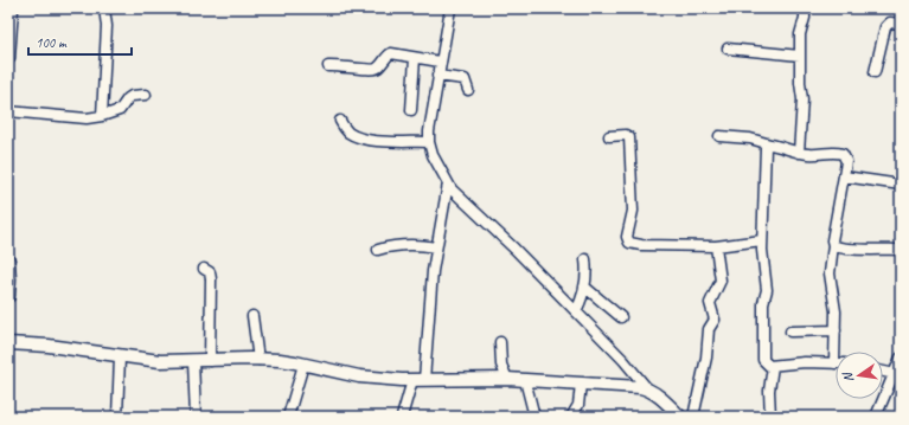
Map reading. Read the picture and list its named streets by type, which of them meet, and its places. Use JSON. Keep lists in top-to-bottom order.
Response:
{
  "scale_bar": "100 m",
  "north": "left"
}
